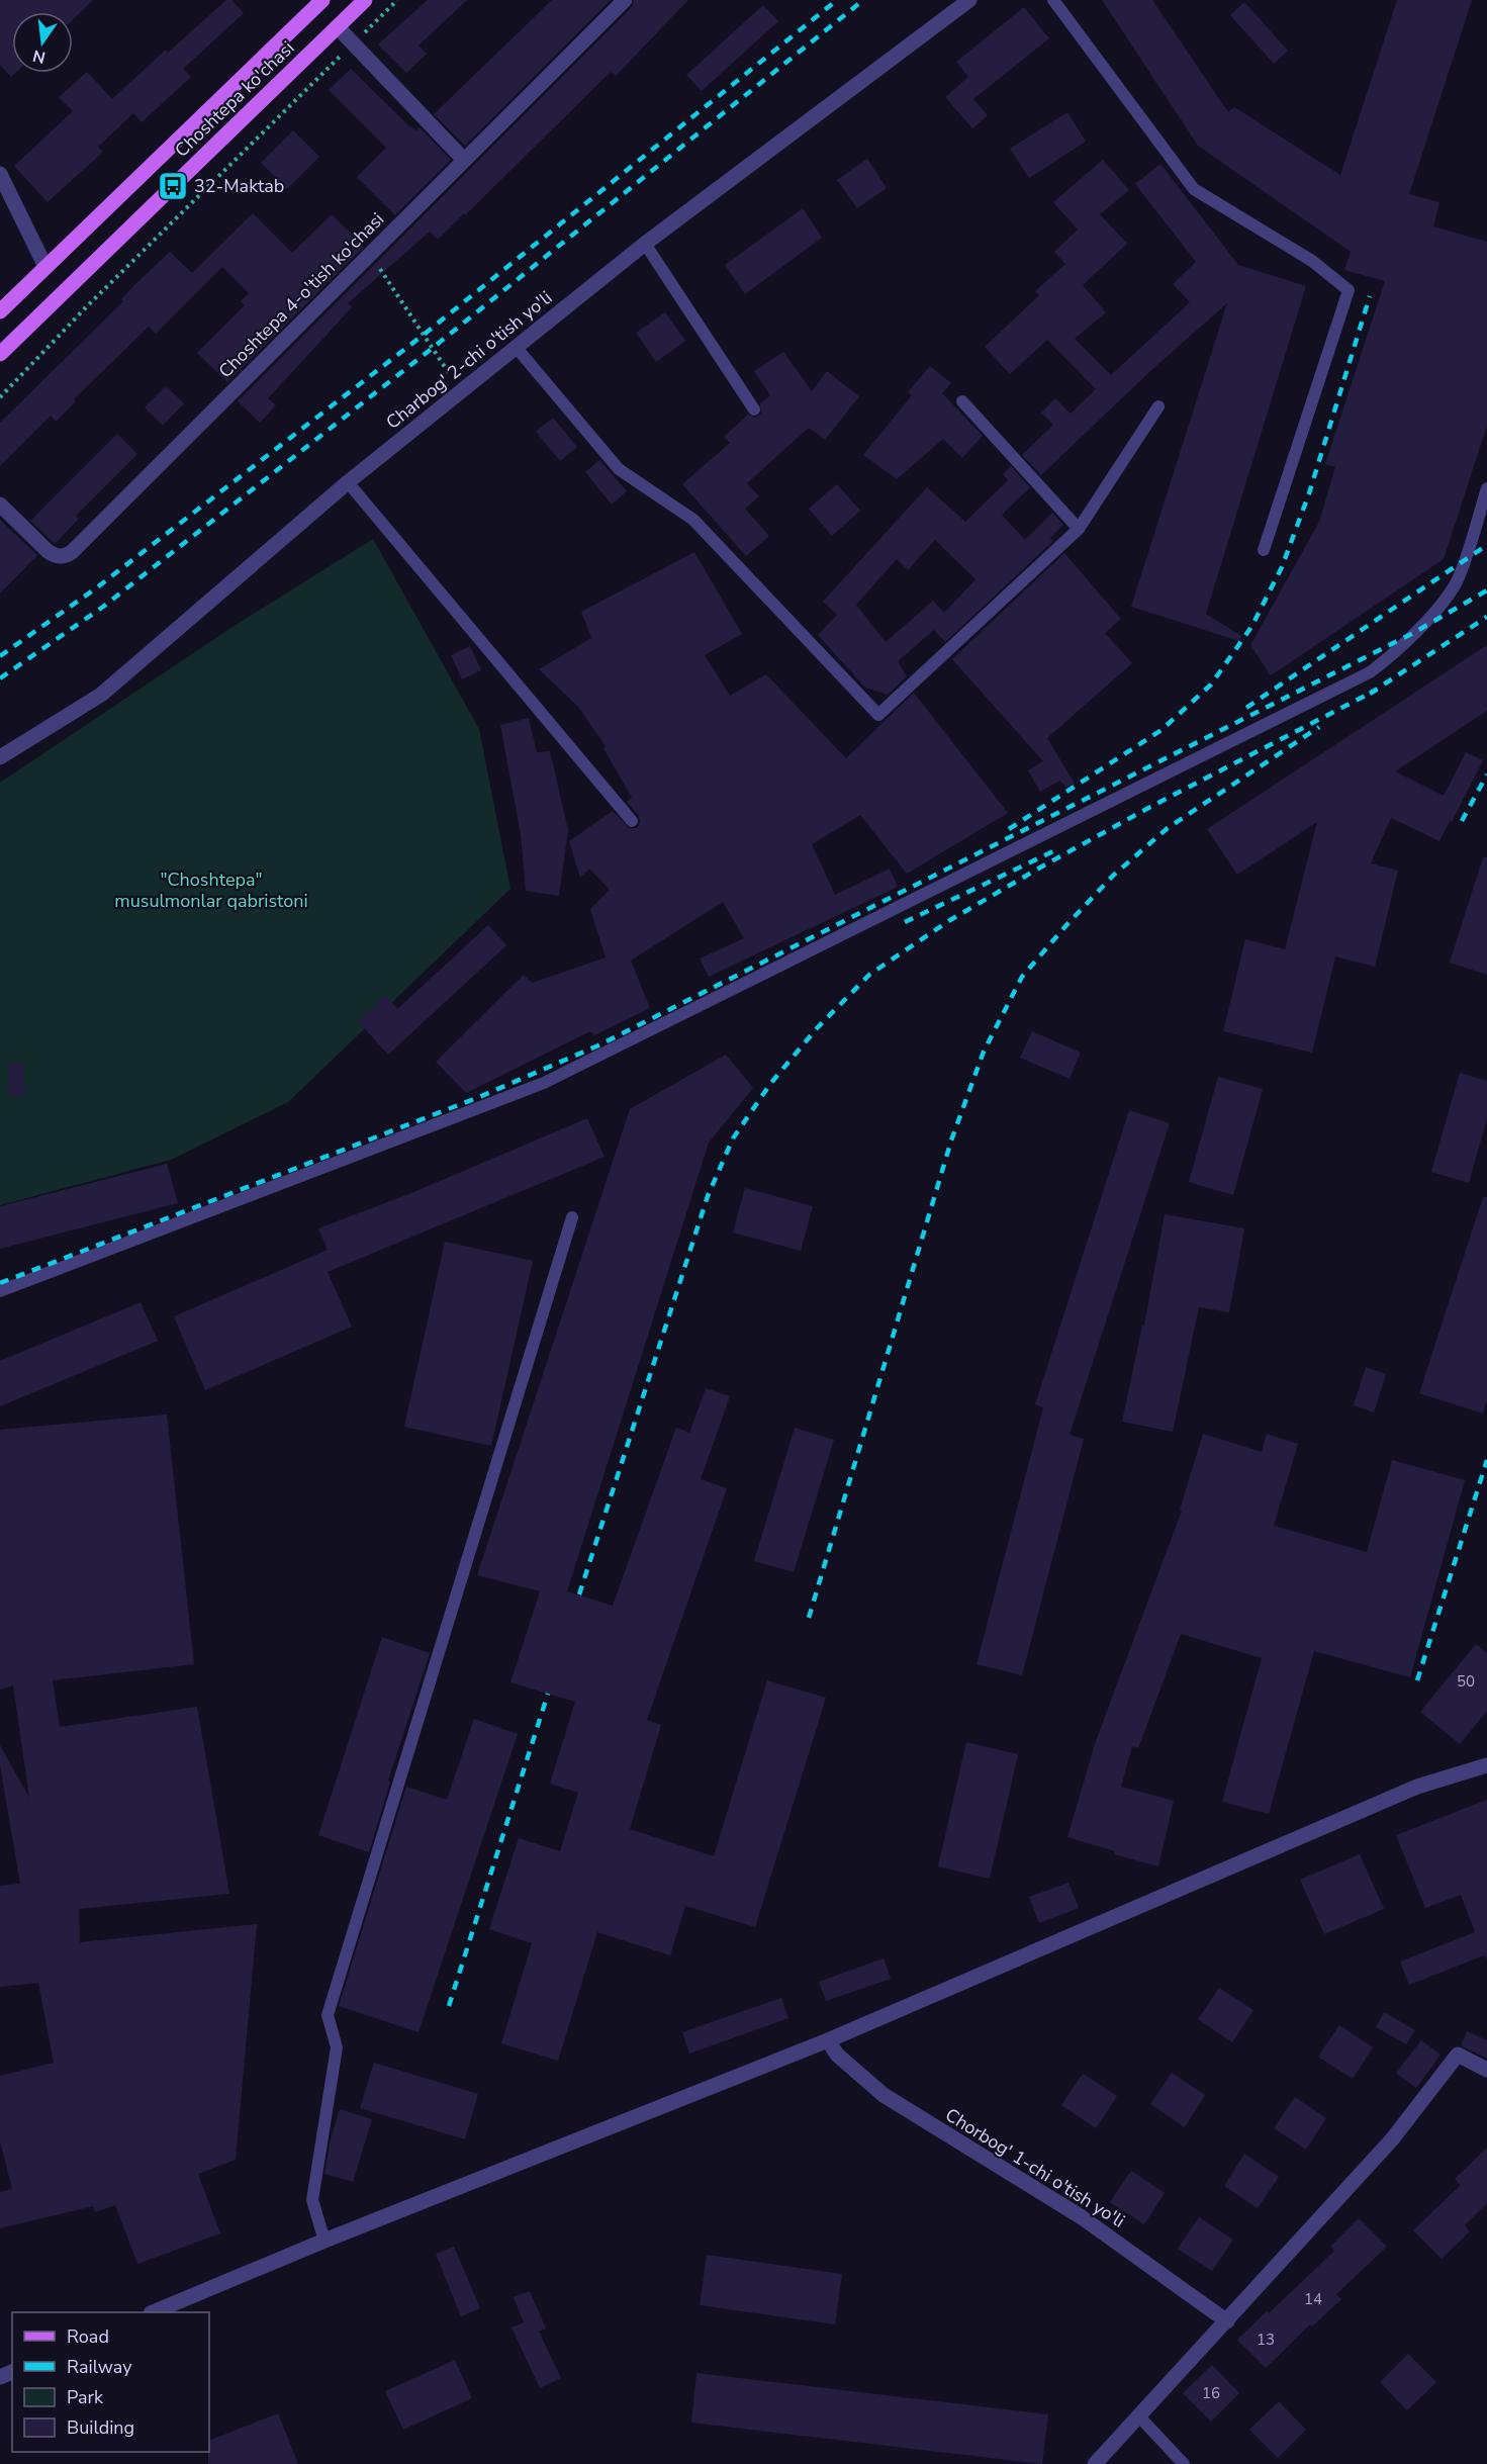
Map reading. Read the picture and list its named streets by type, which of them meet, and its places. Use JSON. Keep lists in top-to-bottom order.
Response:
{
  "streets": {
    "main road": ["Choshtepa ko'chasi"],
    "street": ["Choshtepa 4-o'tish ko'chasi", "Charbog' 2-chi o'tish yo'li", "Chorbog' 1-chi o'tish yo'li"]
  },
  "parks": ["\"Choshtepa\" musulmonlar qabristoni"],
  "places": {
    "bus stop": ["32-Maktab"]
  },
  "house_numbers": [
    "50",
    "14",
    "13",
    "16"
  ],
  "legend": [
    "Road",
    "Railway",
    "Park",
    "Building"
  ],
  "north": "bottom"
}
